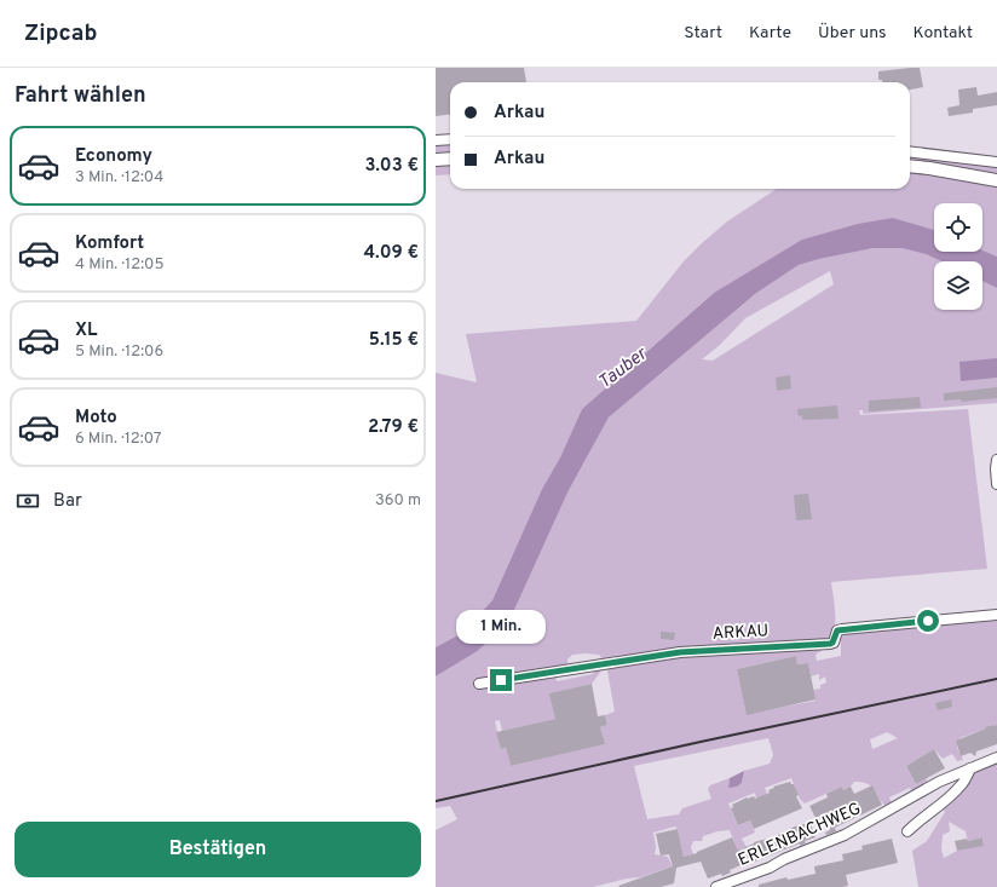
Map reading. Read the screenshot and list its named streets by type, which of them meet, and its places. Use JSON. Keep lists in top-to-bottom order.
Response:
{
  "streets": {
    "street": ["ARKAU", "ERLENBACHWEG"]
  },
  "water": ["Tauber"],
  "page": {
    "header": "Zipcab",
    "nav": [
      "Start",
      "Karte",
      "Über uns",
      "Kontakt"
    ],
    "heading": "Fahrt wählen",
    "banner": ["Arkau", "Arkau"],
    "list": [
      {
        "name": "Economy",
        "note": "3 Min. · 12:04",
        "value": "3.03 €"
      },
      {
        "name": "Komfort",
        "note": "4 Min. · 12:05",
        "value": "4.09 €"
      },
      {
        "name": "XL",
        "note": "5 Min. · 12:06",
        "value": "5.15 €"
      },
      {
        "name": "Moto",
        "note": "6 Min. · 12:07",
        "value": "2.79 €"
      }
    ],
    "pay": ["Bar", "360 m"],
    "bubble": "1 Min.",
    "buttons": "Bestätigen"
  }
}
